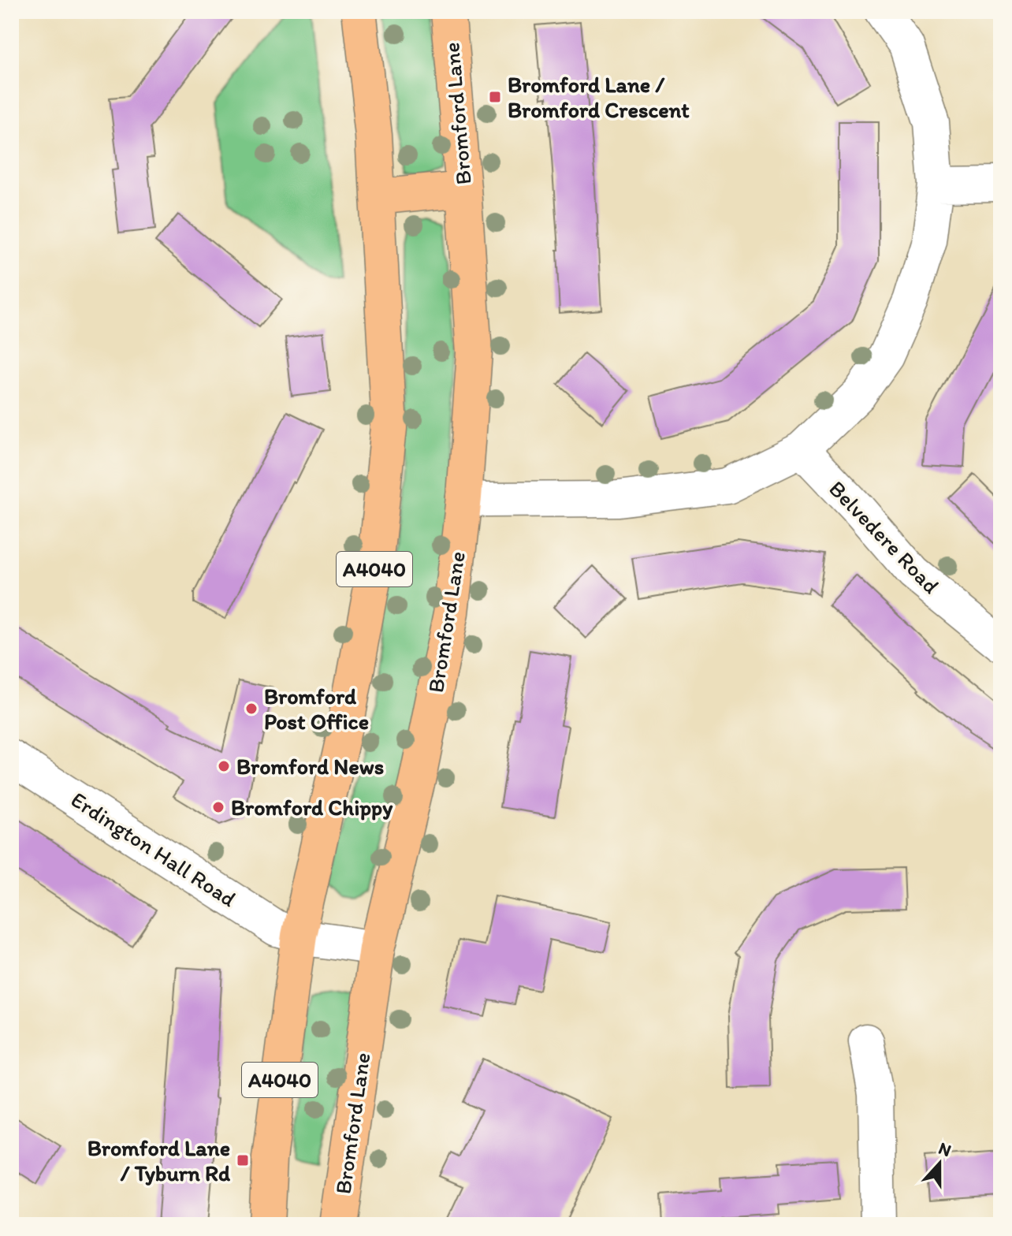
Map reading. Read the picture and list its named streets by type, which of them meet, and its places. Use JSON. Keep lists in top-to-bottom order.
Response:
{
  "streets": {
    "main road": ["Bromford Lane", "A4040"],
    "street": ["Belvedere Road", "Erdington Hall Road"]
  },
  "crossings": [
    ["Bromford Lane", "Erdington Hall Road"],
    ["A4040", "Erdington Hall Road"]
  ],
  "places": {
    "transit": ["Bromford Lane / Bromford Crescent", "Bromford Lane / Tyburn Rd"],
    "other": ["Bromford Post Office", "Bromford News", "Bromford Chippy"]
  },
  "north": "top"
}
